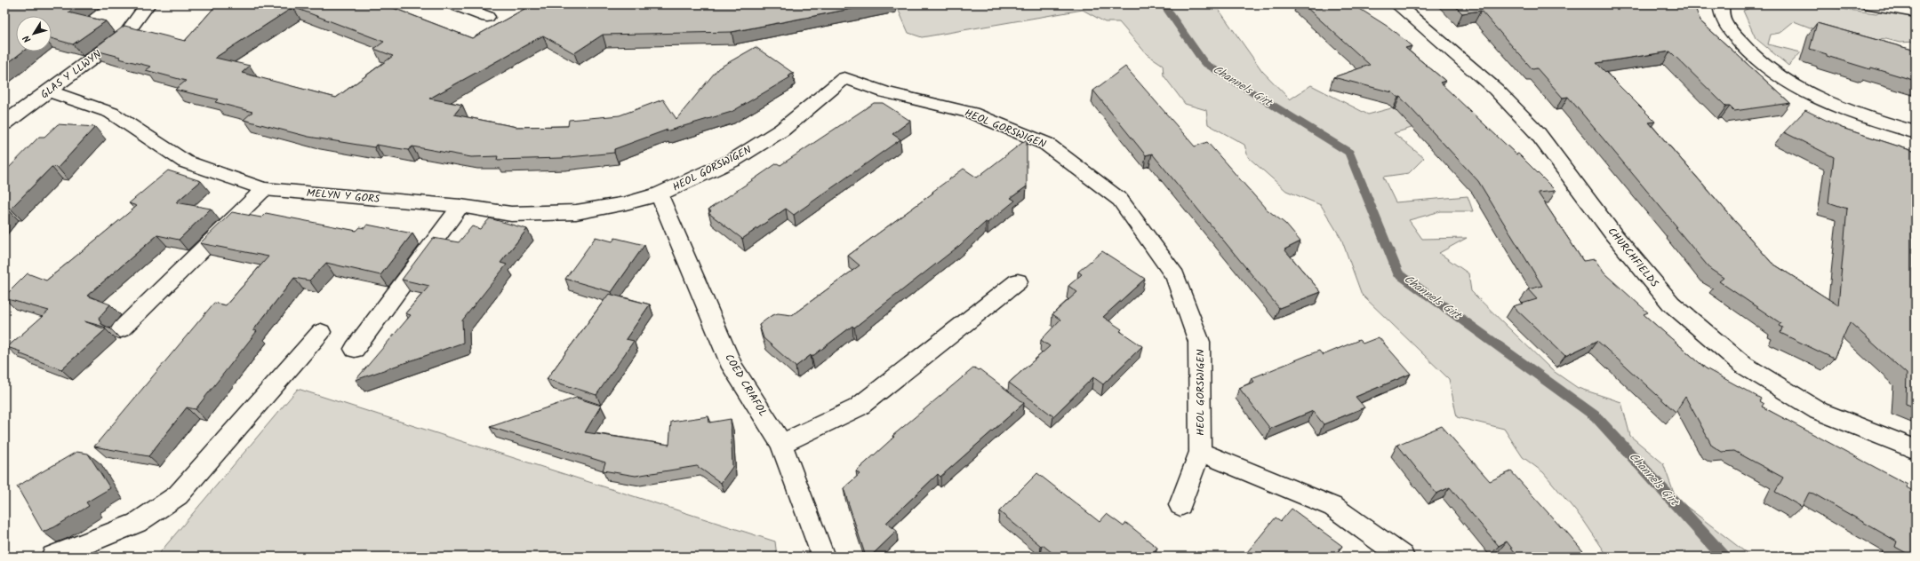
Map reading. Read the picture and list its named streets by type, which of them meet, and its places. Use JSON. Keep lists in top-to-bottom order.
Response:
{
  "streets": {
    "street": [
      "GLAS Y LLWYN",
      "HEOL GORSWIGEN",
      "MELYN Y GORS",
      "CHURCHFIELDS",
      "COED CRIAFOL"
    ]
  },
  "crossings": [
    ["GLAS Y LLWYN", "MELYN Y GORS"],
    ["HEOL GORSWIGEN", "MELYN Y GORS"],
    ["HEOL GORSWIGEN", "COED CRIAFOL"],
    ["MELYN Y GORS", "COED CRIAFOL"]
  ],
  "water": ["Channels Girt"],
  "north": "bottom left"
}
